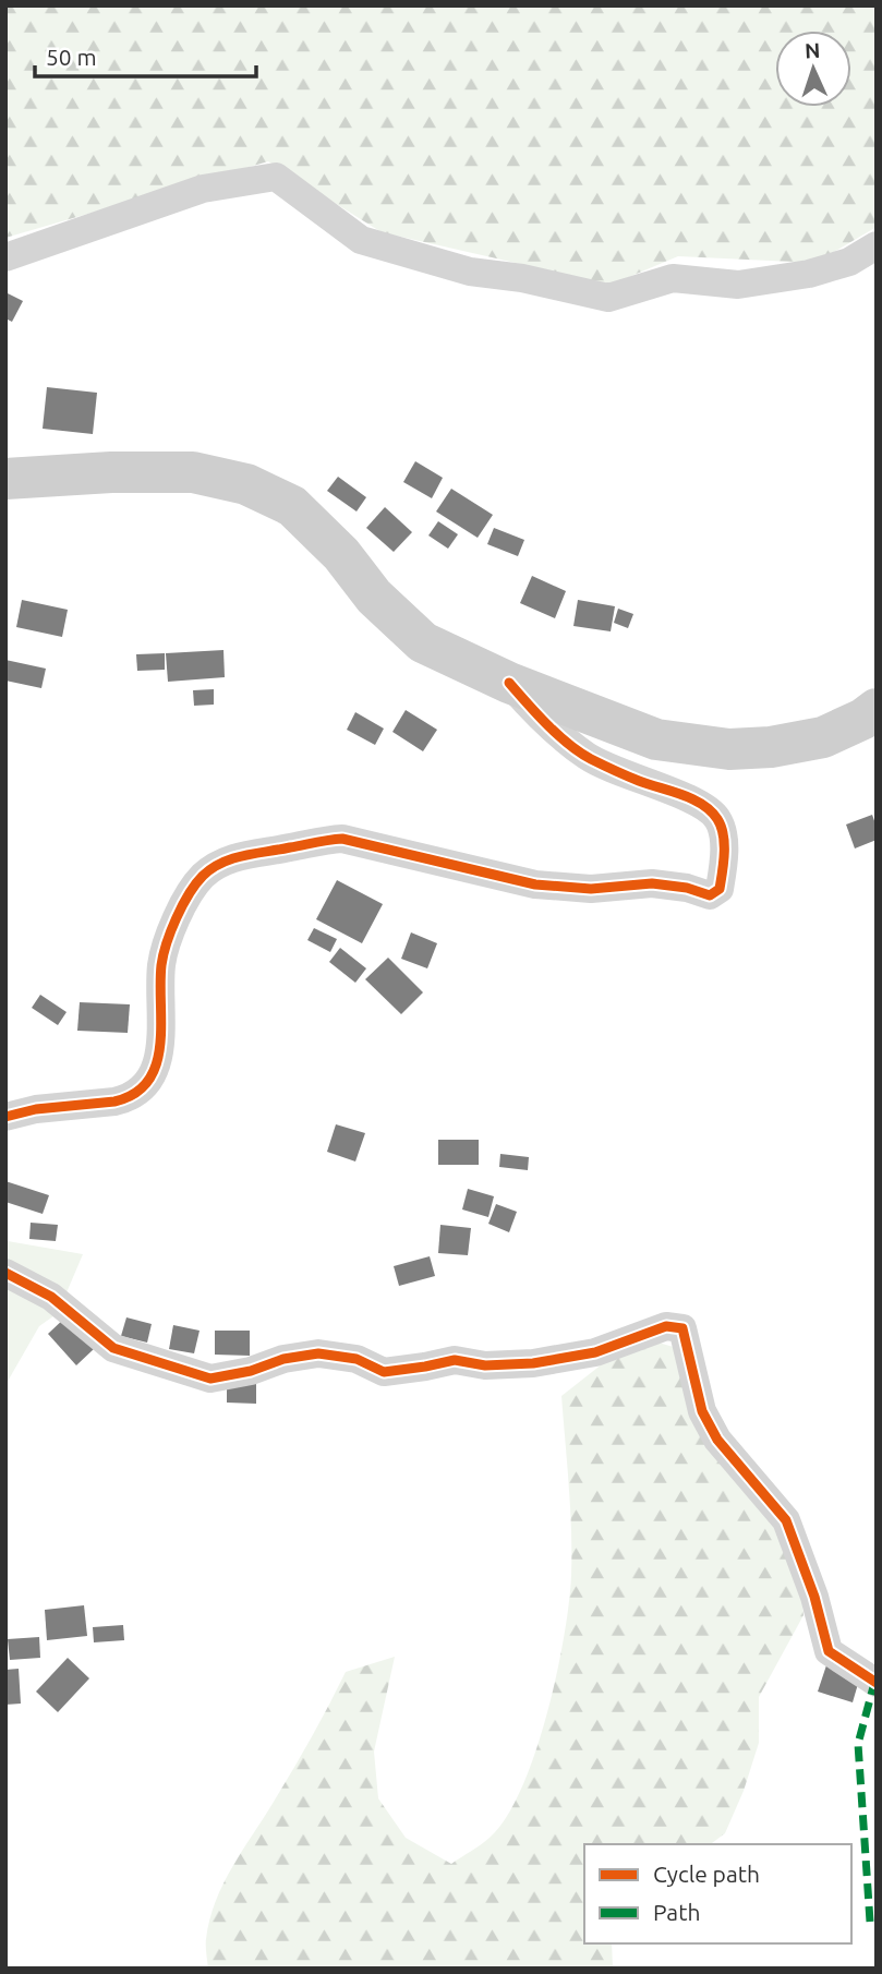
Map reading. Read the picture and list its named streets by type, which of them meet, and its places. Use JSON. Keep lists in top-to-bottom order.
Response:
{
  "legend": ["Cycle path", "Path"],
  "scale_bar": "50 m",
  "north": "top"
}
